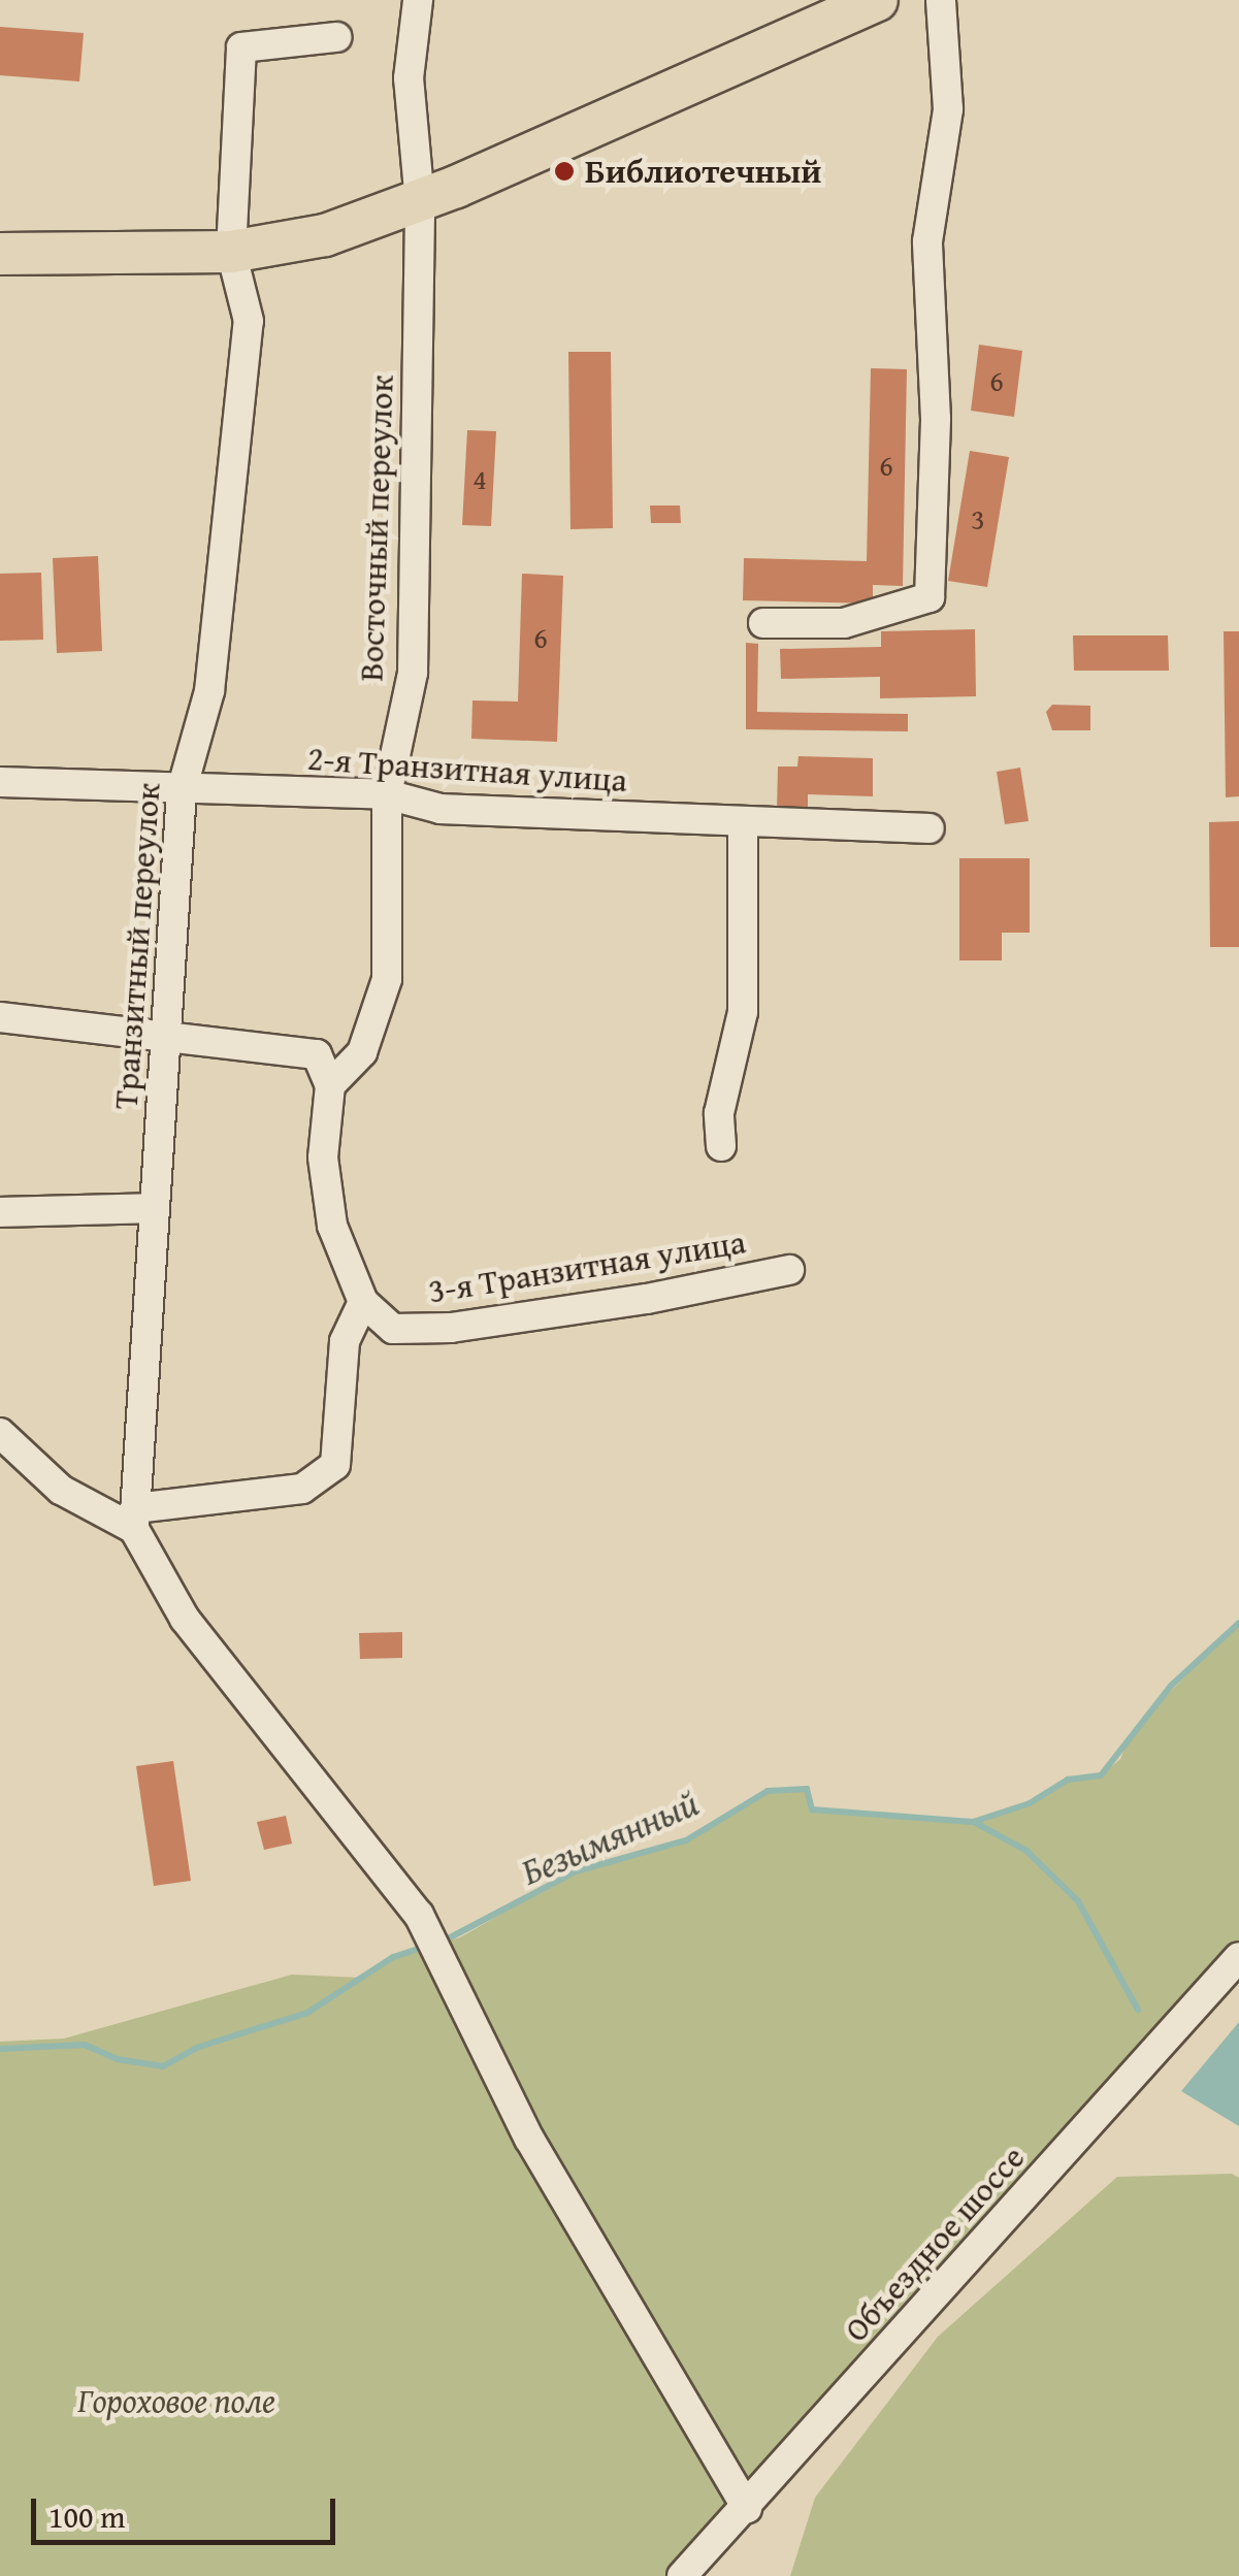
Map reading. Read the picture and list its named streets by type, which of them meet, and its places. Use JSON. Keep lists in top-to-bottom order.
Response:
{
  "streets": {
    "street": [
      "Восточный переулок",
      "2-я Транзитная улица",
      "Транзитный переулок",
      "3-я Транзитная улица",
      "Объездное шоссе"
    ]
  },
  "crossings": [
    ["Восточный переулок", "2-я Транзитная улица"],
    ["2-я Транзитная улица", "Транзитный переулок"]
  ],
  "water": ["Безымянный"],
  "parks": ["Гороховое поле"],
  "places": ["Библиотечный"],
  "house_numbers": [
    "6",
    "6",
    "4",
    "3",
    "6"
  ],
  "scale_bar": "100 m"
}
